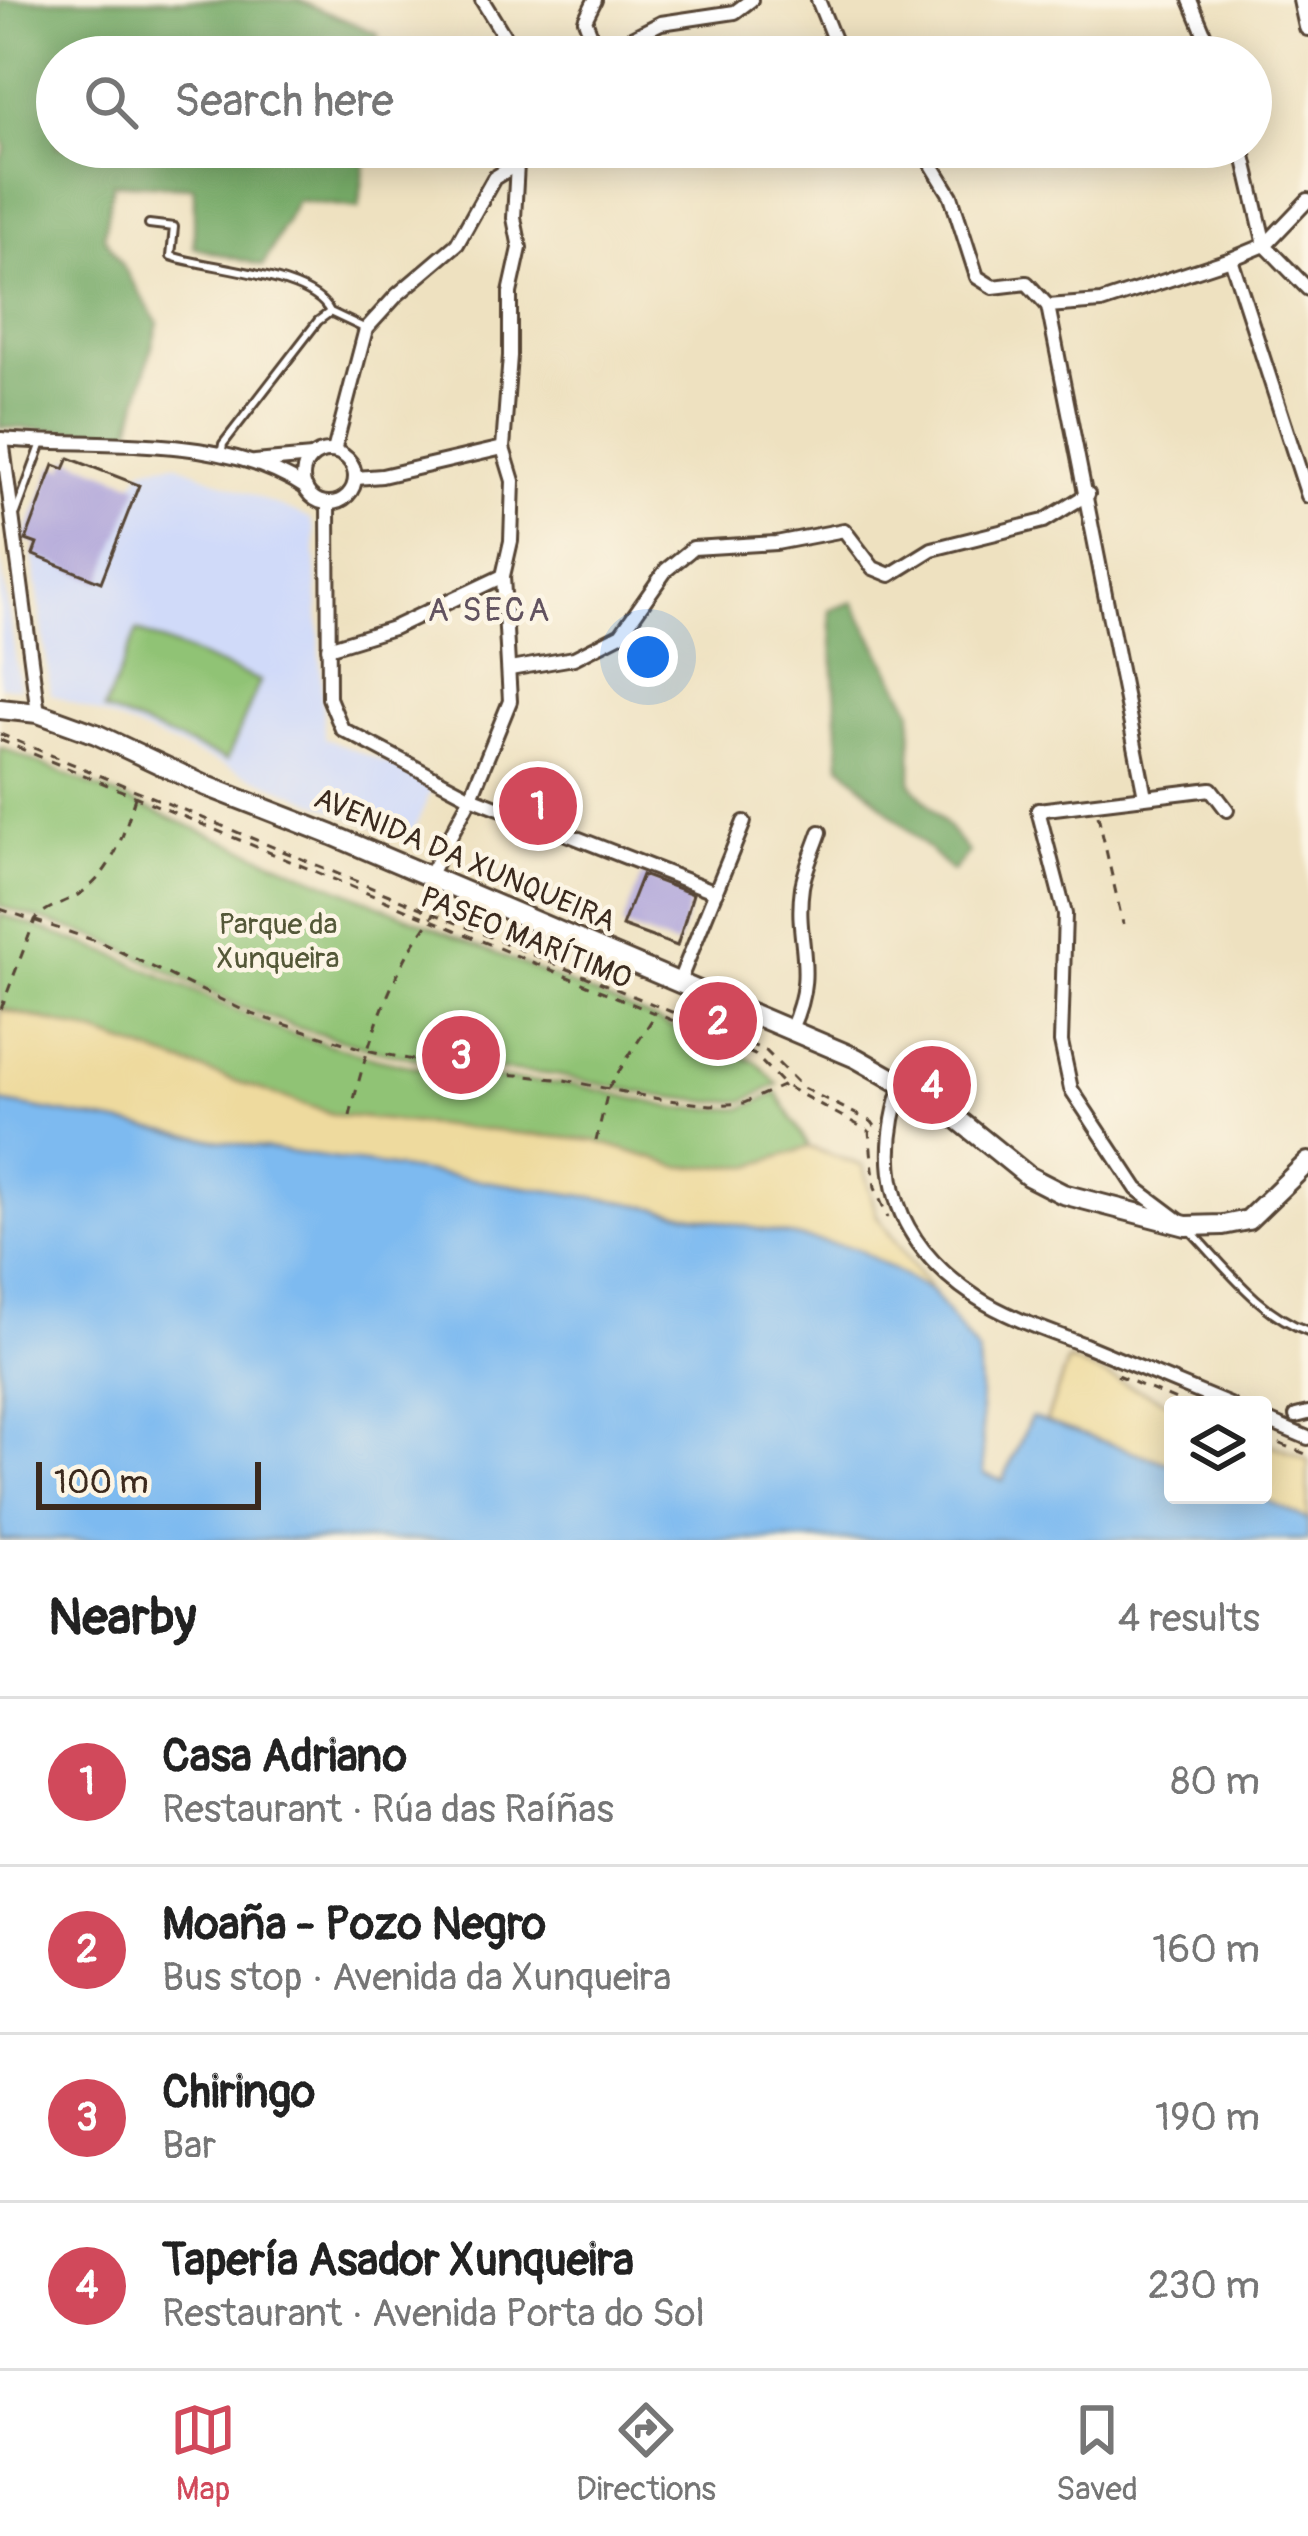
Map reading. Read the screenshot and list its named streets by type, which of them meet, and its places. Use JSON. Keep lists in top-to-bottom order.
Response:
{
  "streets": {
    "main road": ["AVENIDA DA XUNQUEIRA"],
    "path": ["PASEO MARÍTIMO"]
  },
  "districts": ["A SECA"],
  "parks": ["Parque da Xunqueira"],
  "scale_bar": "100 m",
  "page": {
    "search": "Search here",
    "pins": [
      "1",
      "2",
      "3",
      "4"
    ],
    "scale": "100 m",
    "heading": ["Nearby", "4 results"],
    "list": [
      {
        "mark": "1",
        "name": "Casa Adriano",
        "note": "Restaurant · Rúa das Raíñas",
        "value": "80 m"
      },
      {
        "mark": "2",
        "name": "Moaña - Pozo Negro",
        "note": "Bus stop · Avenida da Xunqueira",
        "value": "160 m"
      },
      {
        "mark": "3",
        "name": "Chiringo",
        "note": "Bar",
        "value": "190 m"
      },
      {
        "mark": "4",
        "name": "Tapería Asador Xunqueira",
        "note": "Restaurant · Avenida Porta do Sol",
        "value": "230 m"
      }
    ],
    "nav": ["Map", "Directions", "Saved"]
  }
}
